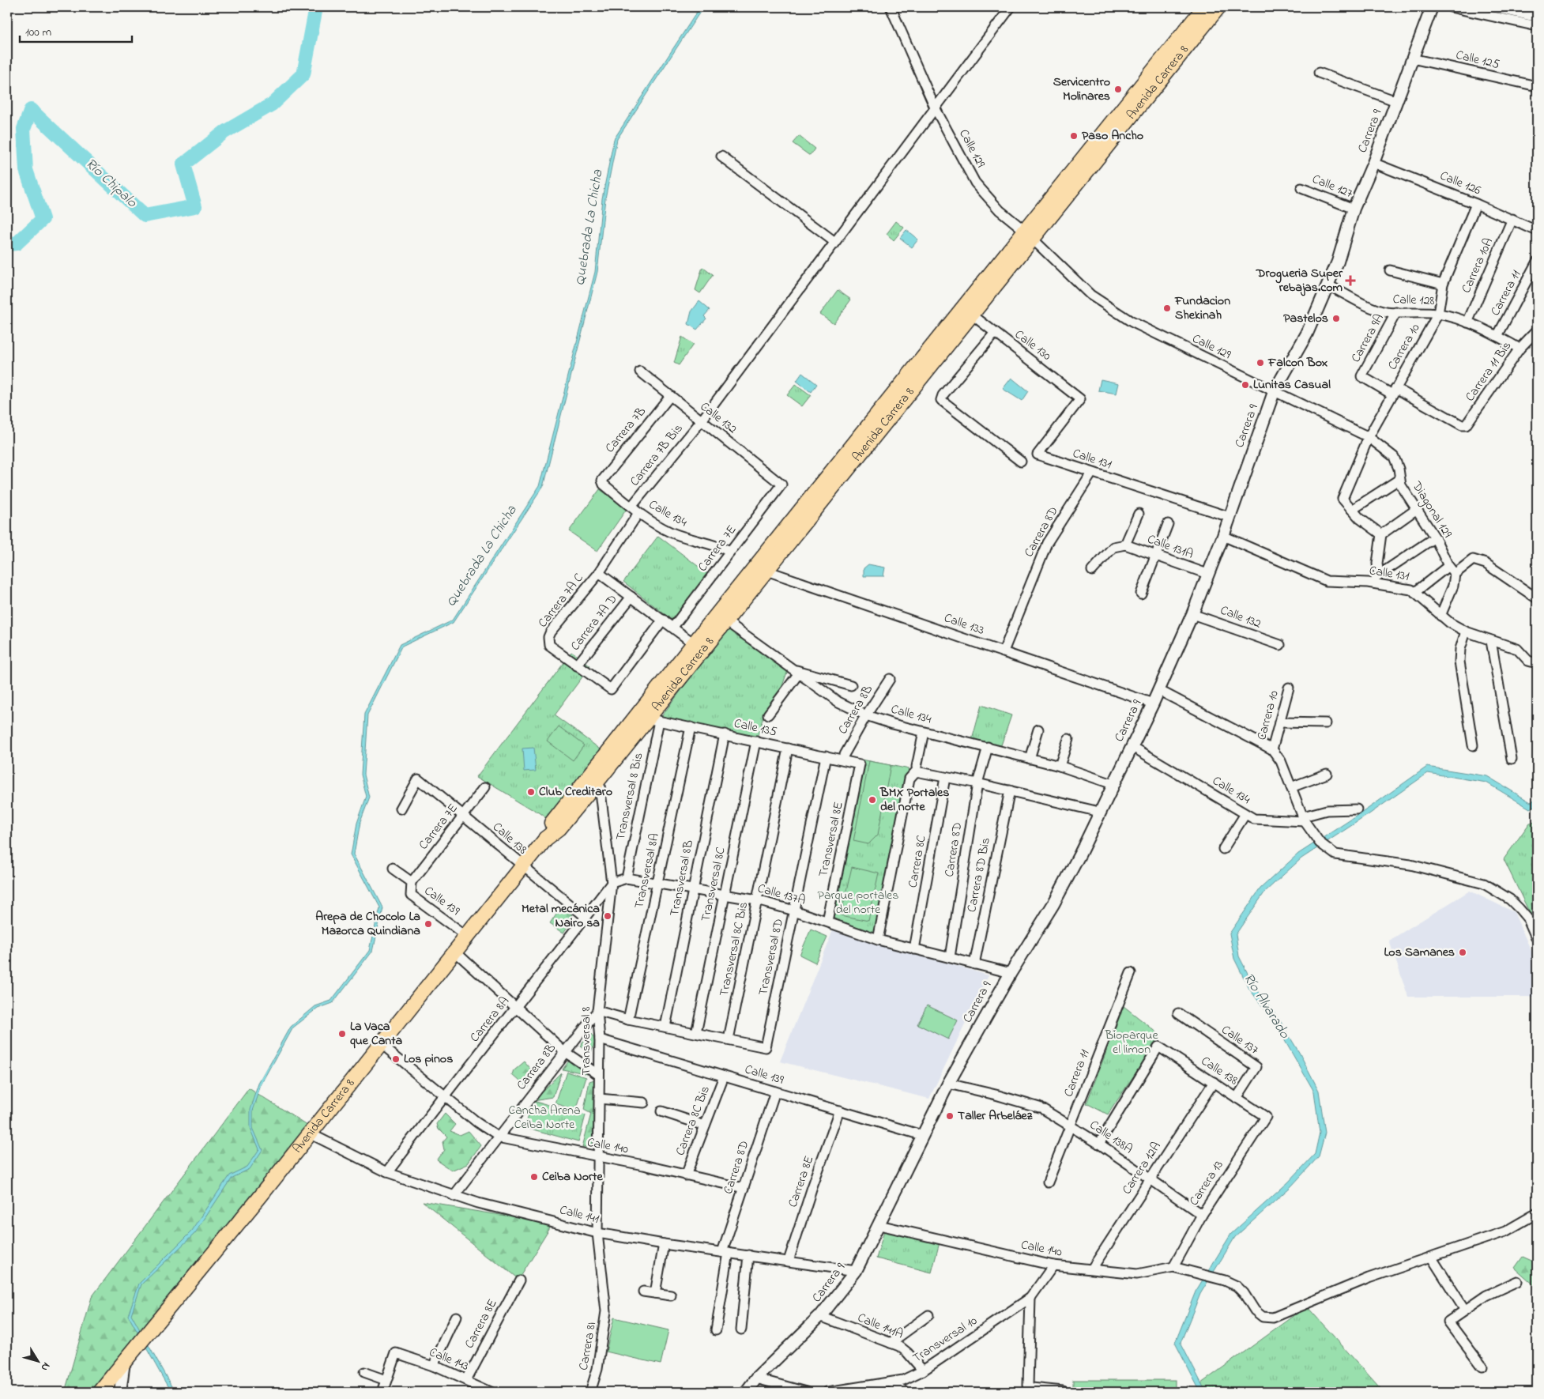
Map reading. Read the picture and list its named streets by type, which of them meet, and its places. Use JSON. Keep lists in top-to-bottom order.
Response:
{
  "streets": {
    "main road": ["Avenida Carrera 8"],
    "street": [
      "Calle 125",
      "Carrera 9",
      "Calle 129",
      "Calle 126",
      "Calle 127",
      "Carrera 10A",
      "Carrera 11",
      "Calle 128",
      "Carrera 9A",
      "Calle 130",
      "Carrera 10",
      "Carrera 11 Bis",
      "Calle 132",
      "Carrera 7B",
      "Carrera 7B Bis",
      "Calle 131",
      "Diagonal 129",
      "Calle 134",
      "Carrera 8D",
      "Calle 131A",
      "Carrera 7E",
      "Carrera 7A C",
      "Carrera 7A D",
      "Calle 133",
      "Carrera 8B",
      "Calle 135",
      "Transversal 8 Bis",
      "Calle 138",
      "Transversal 8E",
      "Carrera 8C",
      "Transversal 8A",
      "Carrera 8D Bis",
      "Transversal 8B",
      "Transversal 8C",
      "Calle 137A",
      "Calle 139",
      "Transversal 8C Bis",
      "Transversal 8D",
      "Carrera 8A",
      "Calle 137",
      "Transversal 8",
      "Carrera 8C Bis",
      "Calle 138A",
      "Calle 140",
      "Carrera 12A",
      "Carrera 8E",
      "Carrera 13",
      "Calle 141",
      "Calle 141A",
      "Transversal 10",
      "Carrera 8I",
      "Calle 143"
    ]
  },
  "crossings": [
    ["Calle 125", "Carrera 9"],
    ["Avenida Carrera 8", "Calle 129"],
    ["Avenida Carrera 8", "Calle 130"],
    ["Avenida Carrera 8", "Calle 134"],
    ["Avenida Carrera 8", "Calle 133"],
    ["Avenida Carrera 8", "Calle 135"],
    ["Avenida Carrera 8", "Transversal 8 Bis"],
    ["Avenida Carrera 8", "Calle 138"],
    ["Avenida Carrera 8", "Calle 139"],
    ["Avenida Carrera 8", "Transversal 8"],
    ["Avenida Carrera 8", "Calle 140"],
    ["Avenida Carrera 8", "Calle 141"],
    ["Carrera 9", "Calle 129"],
    ["Carrera 9", "Calle 126"],
    ["Carrera 9", "Calle 127"],
    ["Carrera 9", "Calle 128"],
    ["Carrera 9", "Calle 132"],
    ["Carrera 9", "Calle 131"],
    ["Carrera 9", "Calle 134"],
    ["Carrera 9", "Calle 131A"],
    ["Carrera 9", "Calle 133"],
    ["Carrera 9", "Calle 137A"],
    ["Carrera 9", "Calle 139"],
    ["Carrera 9", "Calle 138A"],
    ["Carrera 9", "Calle 140"],
    ["Carrera 9", "Calle 141"],
    ["Carrera 9", "Calle 141A"],
    ["Calle 129", "Carrera 10"],
    ["Calle 129", "Carrera 7B Bis"],
    ["Calle 129", "Diagonal 129"],
    ["Calle 126", "Carrera 10A"],
    ["Calle 126", "Carrera 10"],
    ["Carrera 10A", "Calle 128"],
    ["Carrera 11", "Calle 128"],
    ["Carrera 11", "Calle 138A"],
    ["Calle 128", "Carrera 9A"],
    ["Calle 128", "Carrera 10"],
    ["Calle 128", "Carrera 11 Bis"],
    ["Carrera 9A", "Carrera 10"],
    ["Carrera 9A", "Carrera 11 Bis"],
    ["Calle 130", "Calle 131"],
    ["Carrera 10", "Carrera 11 Bis"],
    ["Calle 132", "Carrera 7B"],
    ["Calle 132", "Carrera 7B Bis"],
    ["Calle 132", "Carrera 7E"],
    ["Carrera 7B", "Calle 134"],
    ["Carrera 7B Bis", "Calle 134"],
    ["Carrera 7B Bis", "Carrera 7A C"],
    ["Calle 131", "Carrera 8D"],
    ["Calle 134", "Carrera 8D"],
    ["Calle 134", "Carrera 7E"],
    ["Calle 134", "Carrera 8B"],
    ["Carrera 8D", "Calle 133"],
    ["Carrera 8D", "Calle 137A"],
    ["Carrera 8D", "Calle 139"],
    ["Carrera 8D", "Calle 140"],
    ["Carrera 8D", "Calle 141"],
    ["Carrera 7E", "Calle 138"],
    ["Carrera 7E", "Calle 139"],
    ["Carrera 7A C", "Carrera 7A D"],
    ["Carrera 8B", "Transversal 8"],
    ["Carrera 8B", "Calle 140"],
    ["Carrera 8B", "Calle 141"],
    ["Calle 135", "Transversal 8 Bis"],
    ["Calle 135", "Transversal 8E"],
    ["Calle 135", "Transversal 8A"],
    ["Calle 135", "Transversal 8B"],
    ["Calle 135", "Transversal 8C"],
    ["Calle 135", "Transversal 8C Bis"],
    ["Calle 135", "Transversal 8D"],
    ["Transversal 8 Bis", "Calle 137A"],
    ["Calle 138", "Carrera 8A"],
    ["Calle 138", "Calle 137"],
    ["Calle 138", "Calle 138A"],
    ["Calle 138", "Carrera 12A"],
    ["Calle 138", "Carrera 13"],
    ["Transversal 8E", "Calle 137A"],
    ["Carrera 8C", "Calle 137A"],
    ["Transversal 8A", "Calle 137A"],
    ["Carrera 8D Bis", "Calle 137A"],
    ["Transversal 8B", "Calle 137A"],
    ["Transversal 8C", "Calle 137A"],
    ["Calle 137A", "Transversal 8C Bis"],
    ["Calle 137A", "Transversal 8D"],
    ["Calle 137A", "Carrera 8A"],
    ["Calle 137A", "Transversal 8"],
    ["Calle 139", "Transversal 8"],
    ["Calle 139", "Carrera 8C Bis"],
    ["Calle 139", "Carrera 8E"],
    ["Transversal 8C Bis", "Transversal 8D"],
    ["Carrera 8A", "Transversal 8"],
    ["Carrera 8A", "Calle 140"],
    ["Carrera 8A", "Calle 141"],
    ["Transversal 8", "Calle 140"],
    ["Transversal 8", "Calle 141"],
    ["Transversal 8", "Carrera 8I"],
    ["Carrera 8C Bis", "Calle 140"],
    ["Calle 138A", "Carrera 12A"],
    ["Calle 138A", "Carrera 13"],
    ["Calle 140", "Carrera 12A"],
    ["Calle 140", "Carrera 13"],
    ["Calle 140", "Transversal 10"],
    ["Carrera 8E", "Calle 141"],
    ["Carrera 8E", "Calle 143"],
    ["Calle 141A", "Transversal 10"]
  ],
  "water": ["Río Chipalo", "Quebrada La Chicha", "Río Alvarado"],
  "parks": ["Parque portales del norte", "Bioparque el limon", "Cancha Arena Ceiba Norte"],
  "places": {
    "other": [
      "Servicentro Molinares",
      "Paso Ancho",
      "Fundacion Shekinah",
      "Pastelos",
      "Falcon Box",
      "Lunitas Casual",
      "Club Creditaro",
      "BMX Portales del norte",
      "Metal mecánica Nairo sa",
      "Arepa de Chocolo La Mazorca Quindiana",
      "Los Samanes",
      "La Vaca que Canta",
      "Los pinos",
      "Taller Arbeláez",
      "Ceiba Norte"
    ],
    "health": ["Drogueria Super rebajas.com"]
  },
  "scale_bar": "100 m",
  "north": "bottom right"
}
